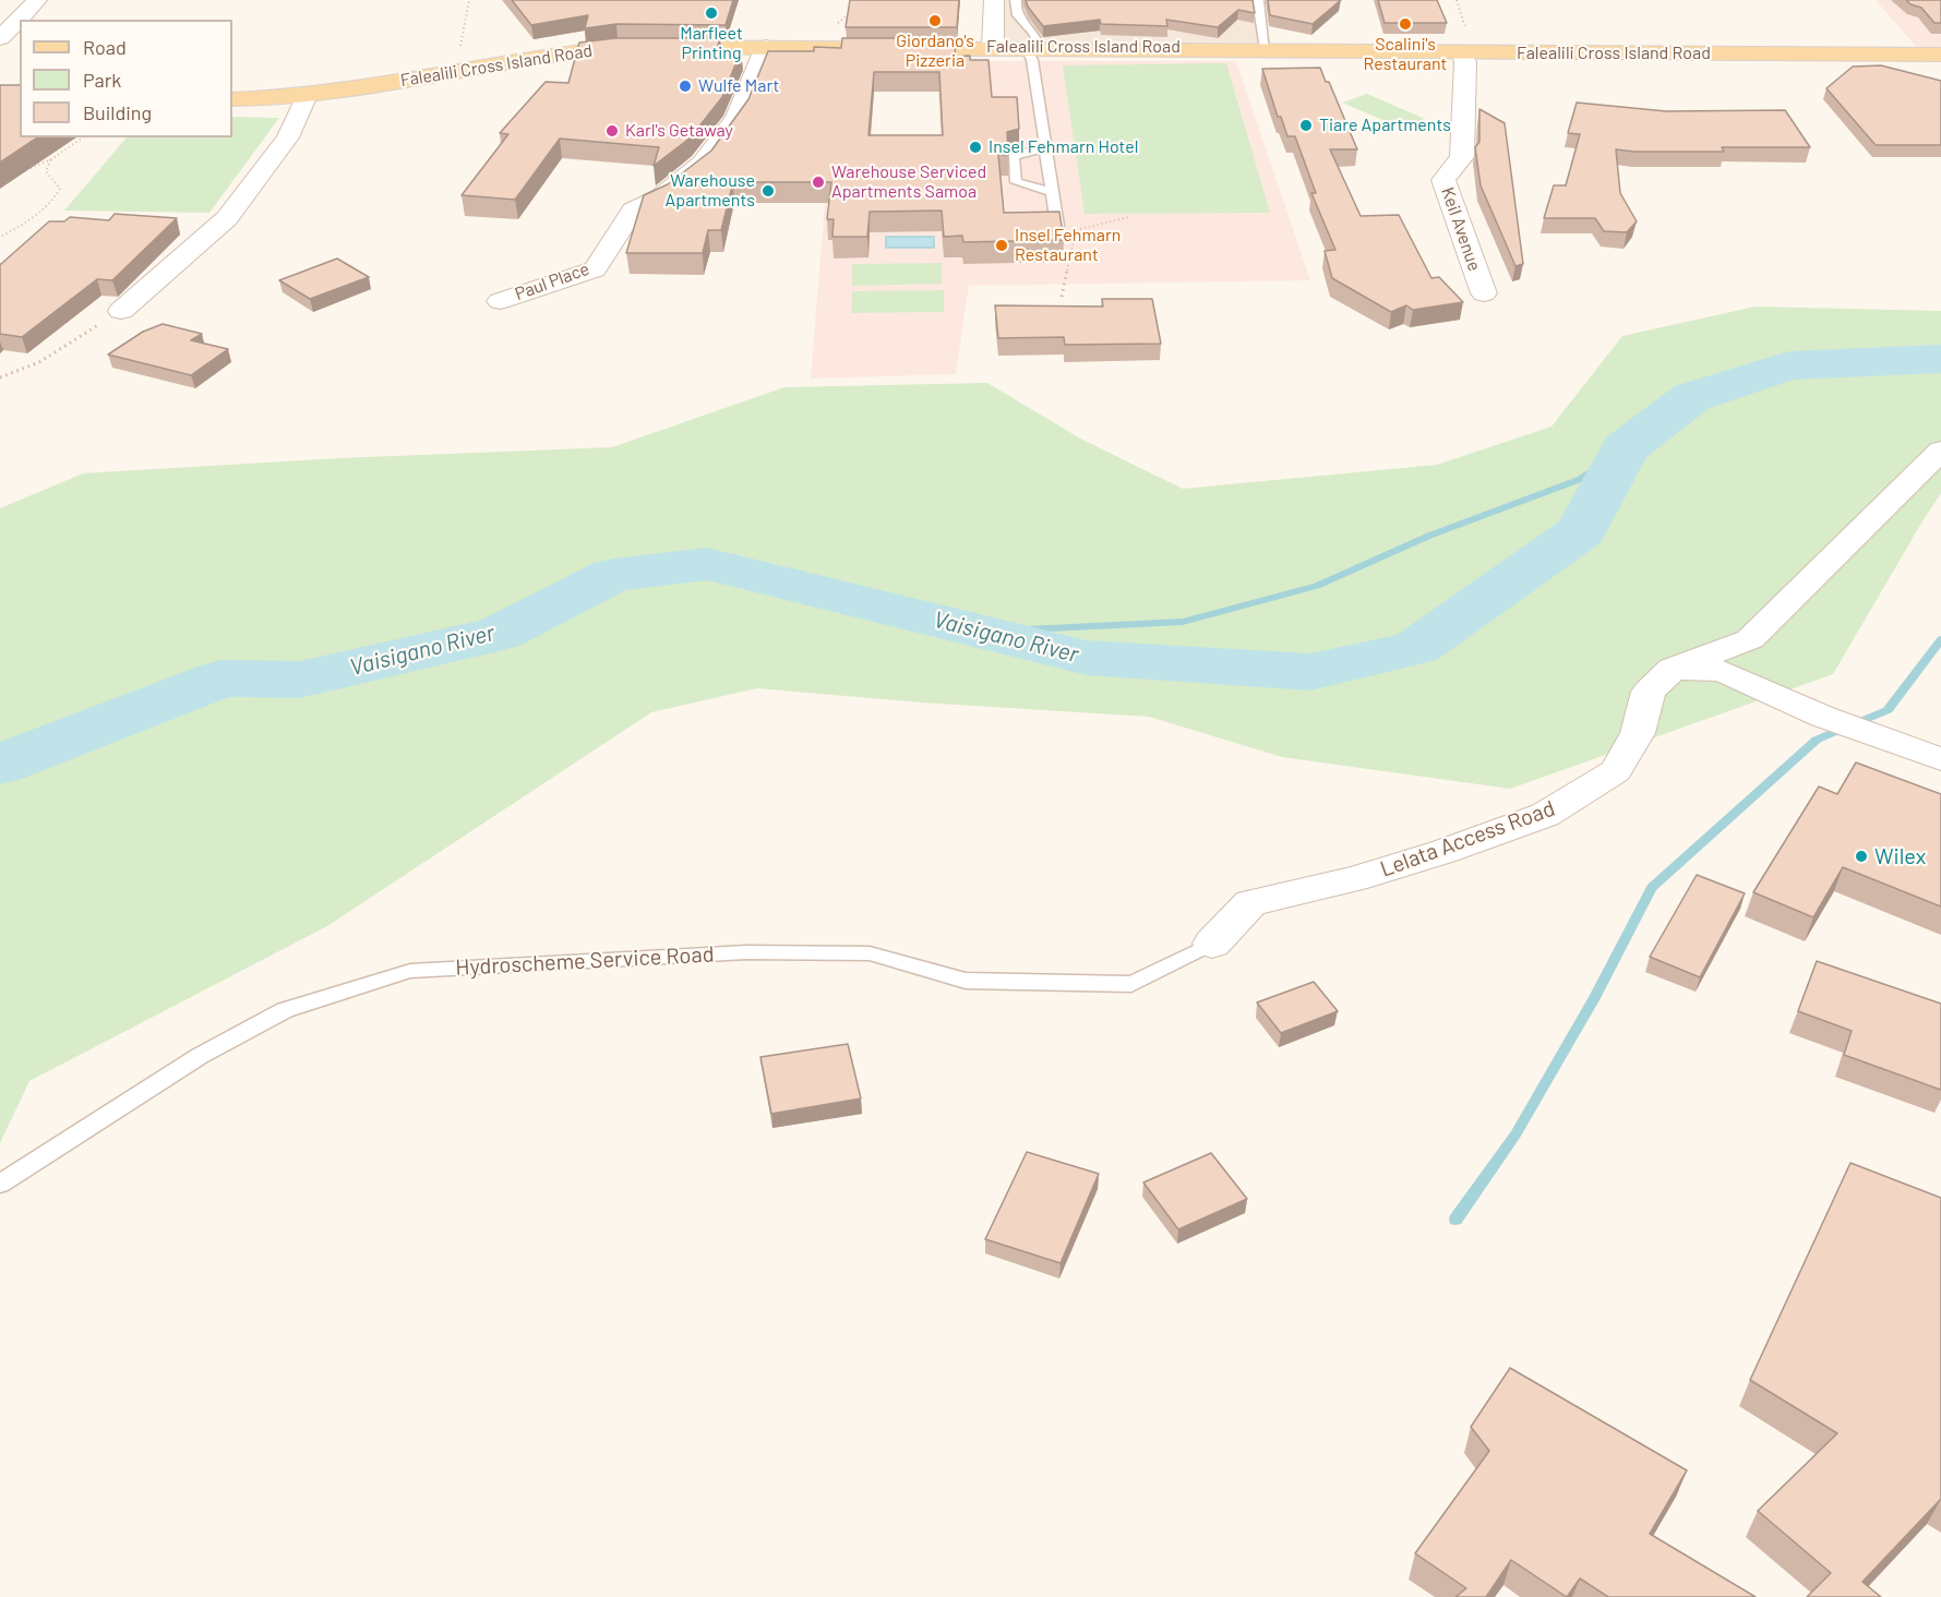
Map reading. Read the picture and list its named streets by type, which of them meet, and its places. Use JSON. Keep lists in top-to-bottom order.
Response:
{
  "streets": {
    "main road": ["Falealili Cross Island Road"],
    "street": ["Keil Avenue", "Paul Place", "Lelata Access Road"],
    "lane": ["Hydroscheme Service Road"]
  },
  "crossings": [
    ["Falealili Cross Island Road", "Keil Avenue"],
    ["Falealili Cross Island Road", "Paul Place"],
    ["Lelata Access Road", "Hydroscheme Service Road"]
  ],
  "water": ["Vaisigano River"],
  "places": [
    "Marfleet Printing",
    "Giordano's Pizzeria",
    "Scalini's Restaurant",
    "Wulfe Mart",
    "Tiare Apartments",
    "Karl's Getaway",
    "Insel Fehmarn Hotel",
    "Warehouse Serviced Apartments Samoa",
    "Warehouse Apartments",
    "Insel Fehmarn Restaurant",
    "Wilex"
  ],
  "legend": ["Road", "Park", "Building"]
}
